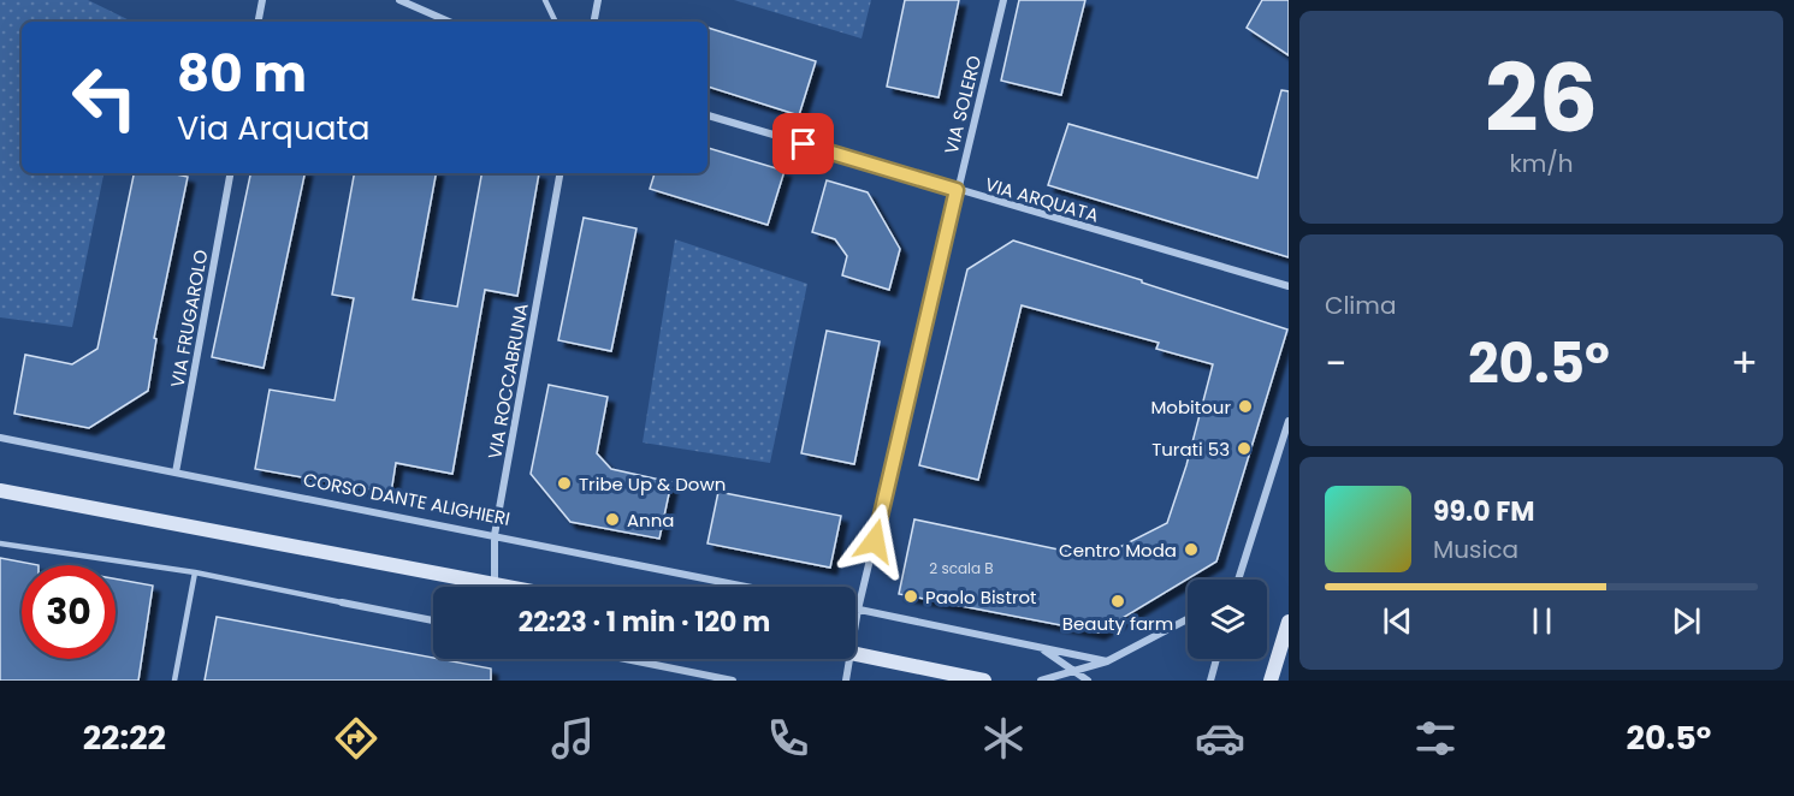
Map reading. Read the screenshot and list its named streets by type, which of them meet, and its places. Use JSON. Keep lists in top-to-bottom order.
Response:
{
  "streets": {
    "street": [
      "VIA SOLERO",
      "VIA ARQUATA",
      "VIA FRUGAROLO",
      "VIA ROCCABRUNA",
      "CORSO DANTE ALIGHIERI"
    ]
  },
  "crossings": [
    ["VIA SOLERO", "VIA ARQUATA"],
    ["VIA FRUGAROLO", "CORSO DANTE ALIGHIERI"],
    ["VIA ROCCABRUNA", "CORSO DANTE ALIGHIERI"]
  ],
  "places": [
    "Mobitour",
    "Turati 53",
    "Tribe Up & Down",
    "Anna",
    "Centro Moda",
    "Paolo Bistrot",
    "Beauty farm"
  ],
  "house_numbers": ["2 scala B"],
  "page": {
    "tile": [
      ["26", "km/h"],
      "Clima"
    ],
    "turn": ["80 m", "Via Arquata"],
    "heat": ["−", "20.5°", "+"],
    "song": ["99.0 FM", "Musica"],
    "limit": "30",
    "trip": "22:23 · 1 min · 120 m",
    "tabs": ["22:22", "20.5°"]
  }
}
